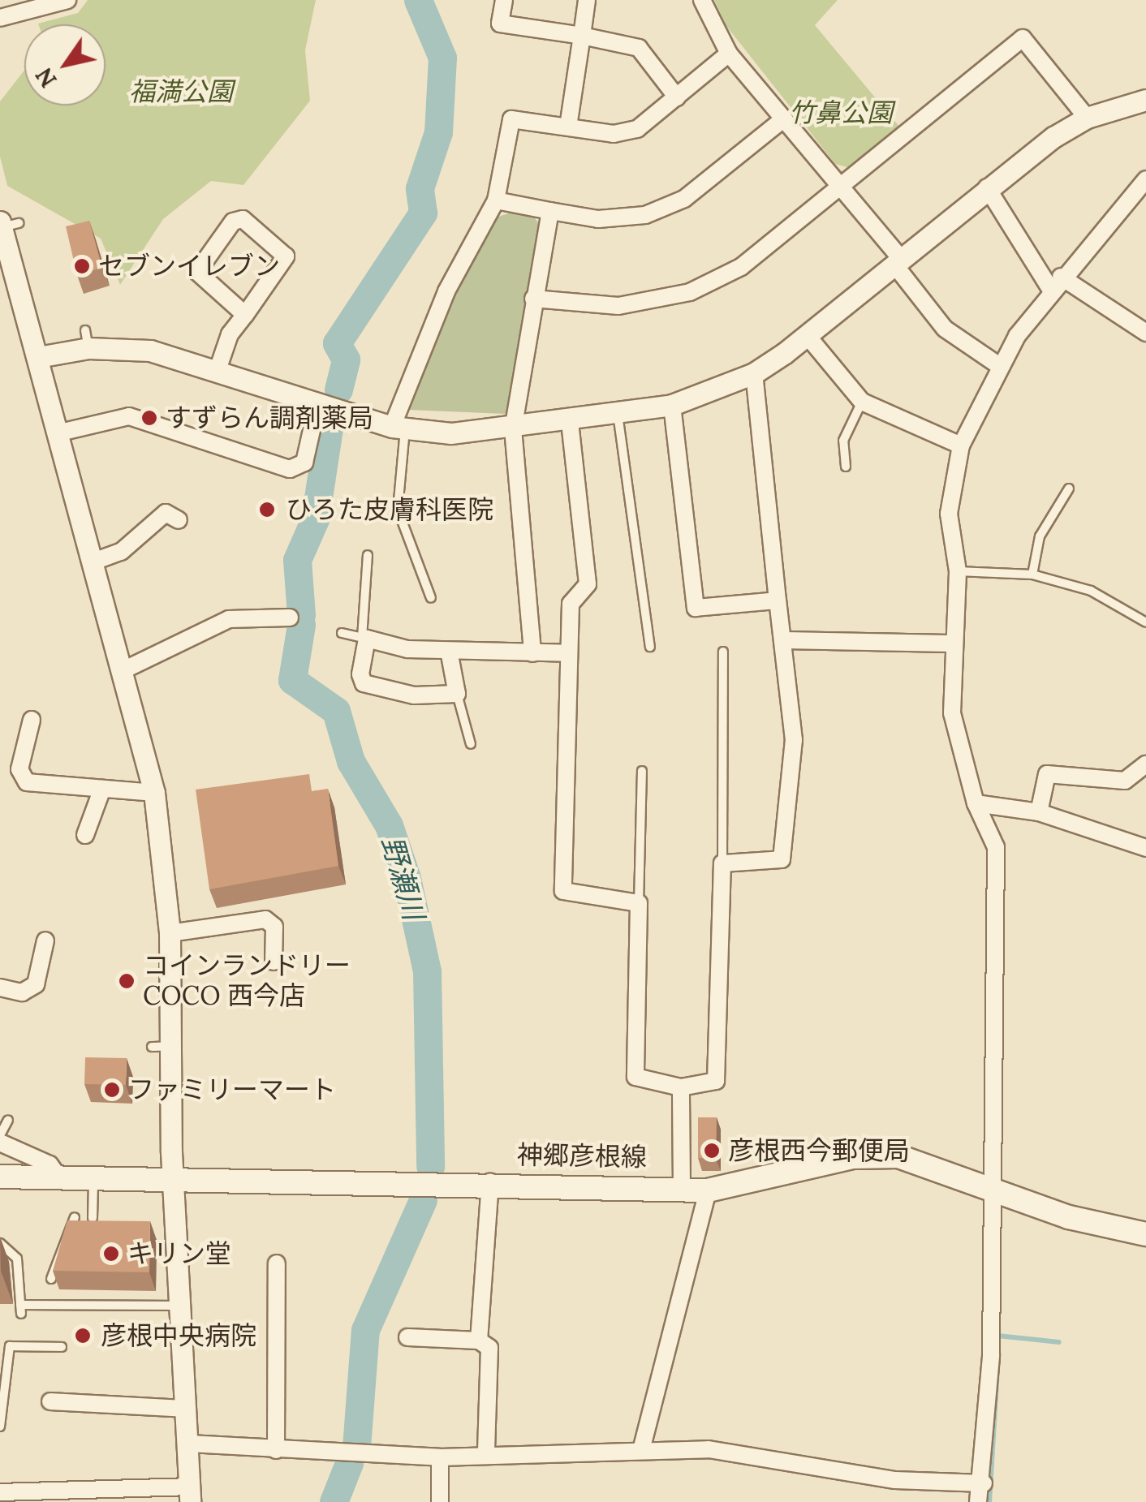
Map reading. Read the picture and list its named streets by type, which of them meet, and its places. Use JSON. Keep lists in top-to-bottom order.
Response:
{
  "streets": {
    "main road": ["神郷彦根線"]
  },
  "water": ["野瀬川"],
  "parks": ["福満公園", "竹鼻公園"],
  "places": [
    "セブンイレブン",
    "すずらん調剤薬局",
    "ひろた皮膚科医院",
    "コインランドリー COCO 西今店",
    "ファミリーマート",
    "彦根西今郵便局",
    "キリン堂",
    "彦根中央病院"
  ],
  "north": "bottom left"
}
